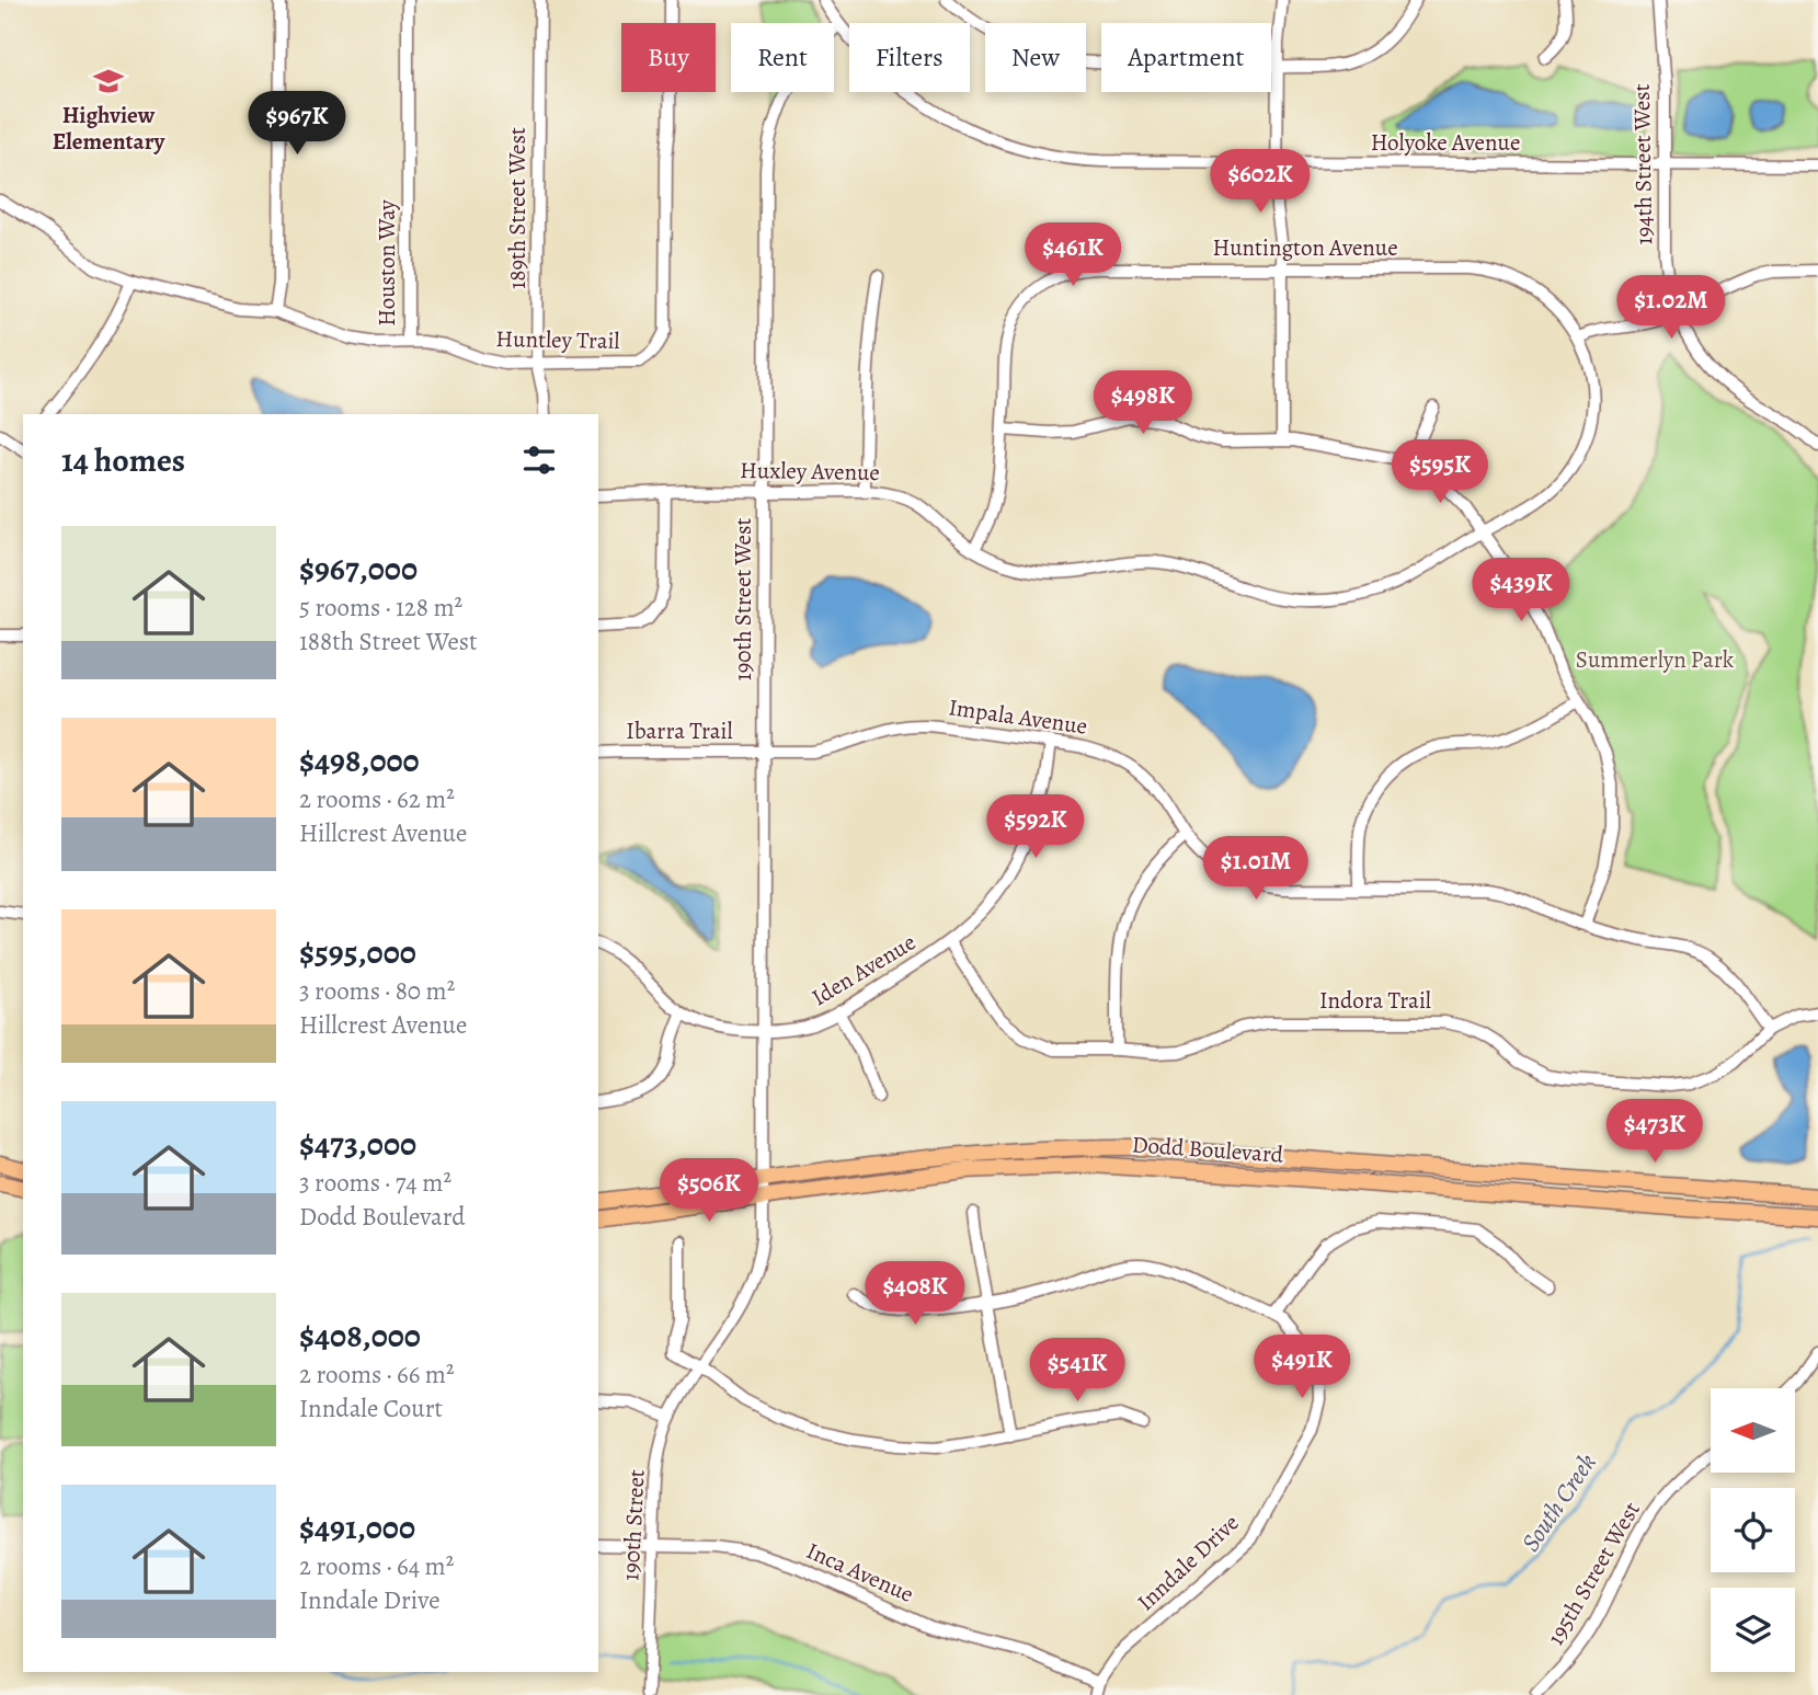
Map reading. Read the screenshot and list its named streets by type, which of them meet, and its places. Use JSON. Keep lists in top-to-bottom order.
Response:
{
  "streets": {
    "main road": ["Dodd Boulevard"],
    "street": [
      "Holyoke Avenue",
      "194th Street West",
      "189th Street West",
      "Huntington Avenue",
      "Houston Way",
      "Huntley Trail",
      "Huxley Avenue",
      "190th Street West",
      "Impala Avenue",
      "Ibarra Trail",
      "Iden Avenue",
      "Indora Trail",
      "190th Street",
      "Inndale Drive",
      "Inca Avenue",
      "195th Street West"
    ]
  },
  "crossings": [
    ["Holyoke Avenue", "194th Street West"],
    ["Holyoke Avenue", "190th Street West"],
    ["189th Street West", "Huntley Trail"],
    ["Huntington Avenue", "Huxley Avenue"],
    ["Houston Way", "Huntley Trail"],
    ["Huxley Avenue", "190th Street West"],
    ["190th Street West", "Impala Avenue"],
    ["190th Street West", "Ibarra Trail"],
    ["190th Street West", "Iden Avenue"],
    ["190th Street West", "Dodd Boulevard"],
    ["190th Street West", "190th Street"],
    ["Impala Avenue", "Ibarra Trail"],
    ["Impala Avenue", "Iden Avenue"],
    ["Impala Avenue", "Indora Trail"],
    ["Iden Avenue", "Indora Trail"],
    ["Dodd Boulevard", "190th Street"],
    ["190th Street", "Inca Avenue"],
    ["Inndale Drive", "Inca Avenue"]
  ],
  "water": ["South Creek"],
  "parks": ["Summerlyn Park"],
  "places": {
    "school or university": ["Highview Elementary"]
  },
  "north": "left",
  "page": {
    "chip": [
      "Buy",
      "Rent",
      "Filters",
      "New",
      "Apartment"
    ],
    "price": [
      "$967K",
      "$602K",
      "$461K",
      "$1.02M",
      "$498K",
      "$595K",
      "$439K",
      "$592K",
      "$1.01M",
      "$473K",
      "$506K",
      "$408K",
      "$491K",
      "$541K"
    ],
    "heading": "14 homes",
    "list": [
      {
        "name": "$967,000",
        "note": "5 rooms · 128 m² · 188th Street West"
      },
      {
        "name": "$498,000",
        "note": "2 rooms · 62 m² · Hillcrest Avenue"
      },
      {
        "name": "$595,000",
        "note": "3 rooms · 80 m² · Hillcrest Avenue"
      },
      {
        "name": "$473,000",
        "note": "3 rooms · 74 m² · Dodd Boulevard"
      },
      {
        "name": "$408,000",
        "note": "2 rooms · 66 m² · Inndale Court"
      },
      {
        "name": "$491,000",
        "note": "2 rooms · 64 m² · Inndale Drive"
      }
    ]
  }
}
